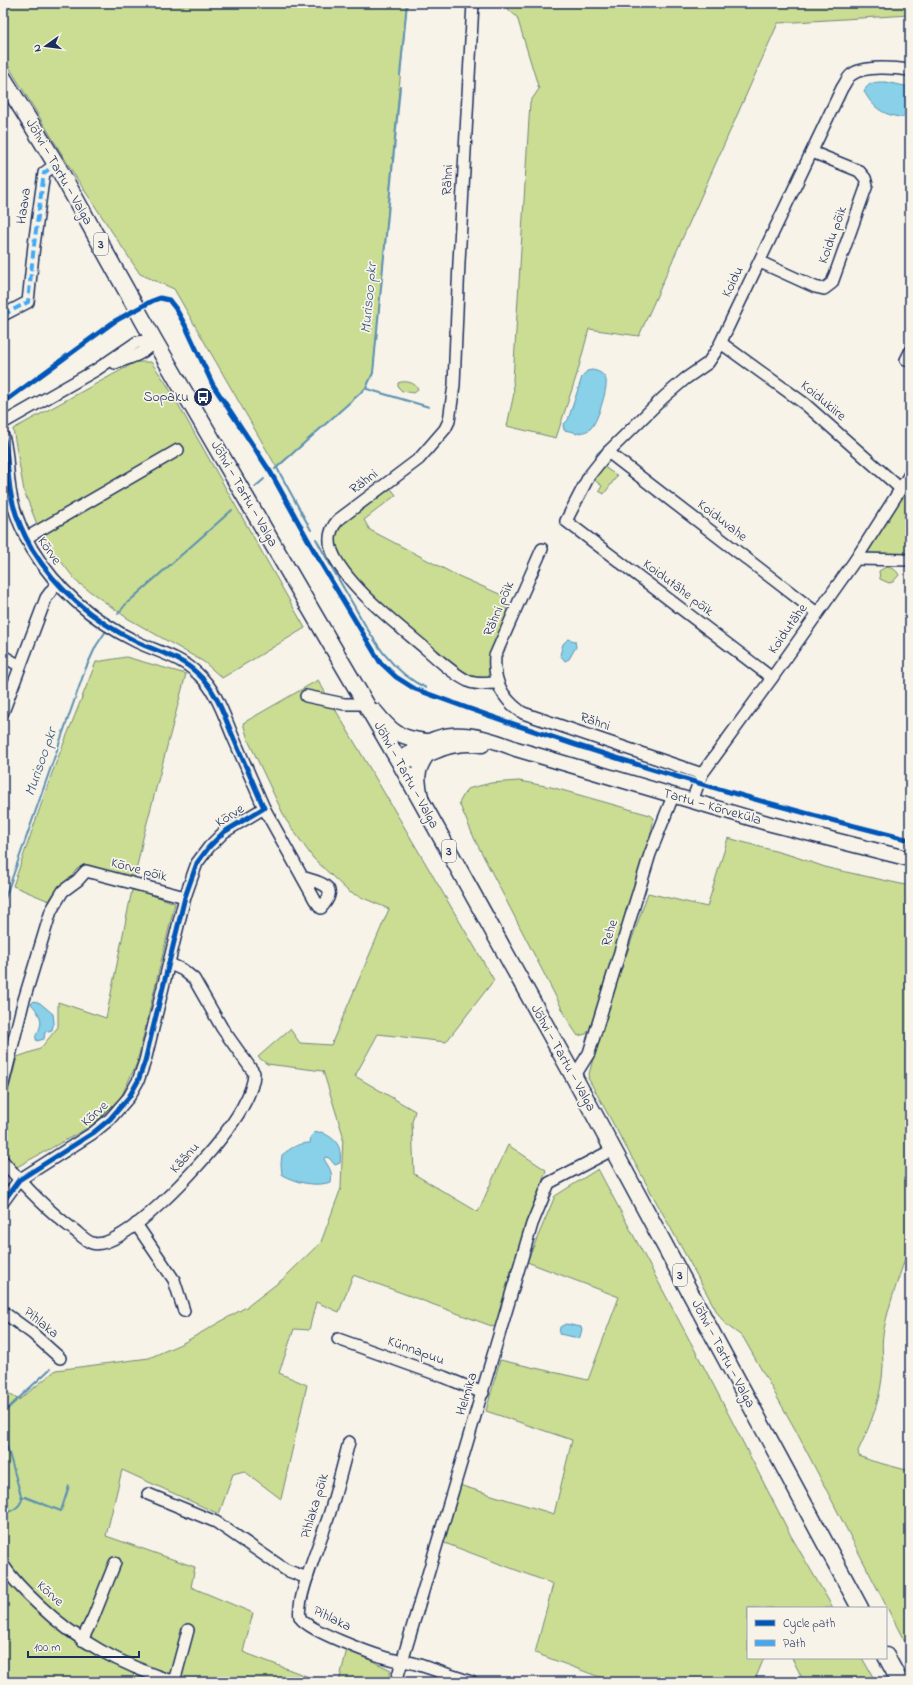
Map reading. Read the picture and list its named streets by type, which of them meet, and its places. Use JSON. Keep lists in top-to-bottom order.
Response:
{
  "streets": {
    "highway": ["Jõhvi — Tartu — Valga", "3"],
    "main road": ["Tartu — Kõrveküla"],
    "street": [
      "Rähni",
      "Haava",
      "Koidu põik",
      "Koidu",
      "Koidukiire",
      "Koiduvahe",
      "Kõrve",
      "Koidutähe põik",
      "Rähni põik",
      "Koidutähe",
      "Kõrve põik",
      "Rehe",
      "Käänu",
      "Pihlaka",
      "Künnapuu",
      "Helmika",
      "Pihlaka põik"
    ]
  },
  "crossings": [
    ["Jõhvi — Tartu — Valga", "Haava"],
    ["Jõhvi — Tartu — Valga", "Tartu — Kõrveküla"],
    ["Jõhvi — Tartu — Valga", "Rehe"],
    ["Jõhvi — Tartu — Valga", "Helmika"],
    ["Rähni", "Rähni põik"],
    ["Rähni", "Koidutähe"],
    ["Koidu põik", "Koidu"],
    ["Koidu", "Koidukiire"],
    ["Koidu", "Koiduvahe"],
    ["Koidu", "Koidutähe põik"],
    ["Koidukiire", "Koidutähe"],
    ["Koiduvahe", "Koidutähe"],
    ["Kõrve", "Kõrve põik"],
    ["Kõrve", "Käänu"],
    ["Koidutähe põik", "Koidutähe"],
    ["Koidutähe", "Tartu — Kõrveküla"],
    ["Tartu — Kõrveküla", "Rehe"],
    ["Pihlaka", "Helmika"],
    ["Pihlaka", "Pihlaka põik"],
    ["Künnapuu", "Helmika"]
  ],
  "water": ["Murisoo pkr"],
  "places": {
    "bus stop": ["Sopaku"]
  },
  "legend": ["Cycle path", "Path"],
  "scale_bar": "100 m",
  "north": "left"
}
